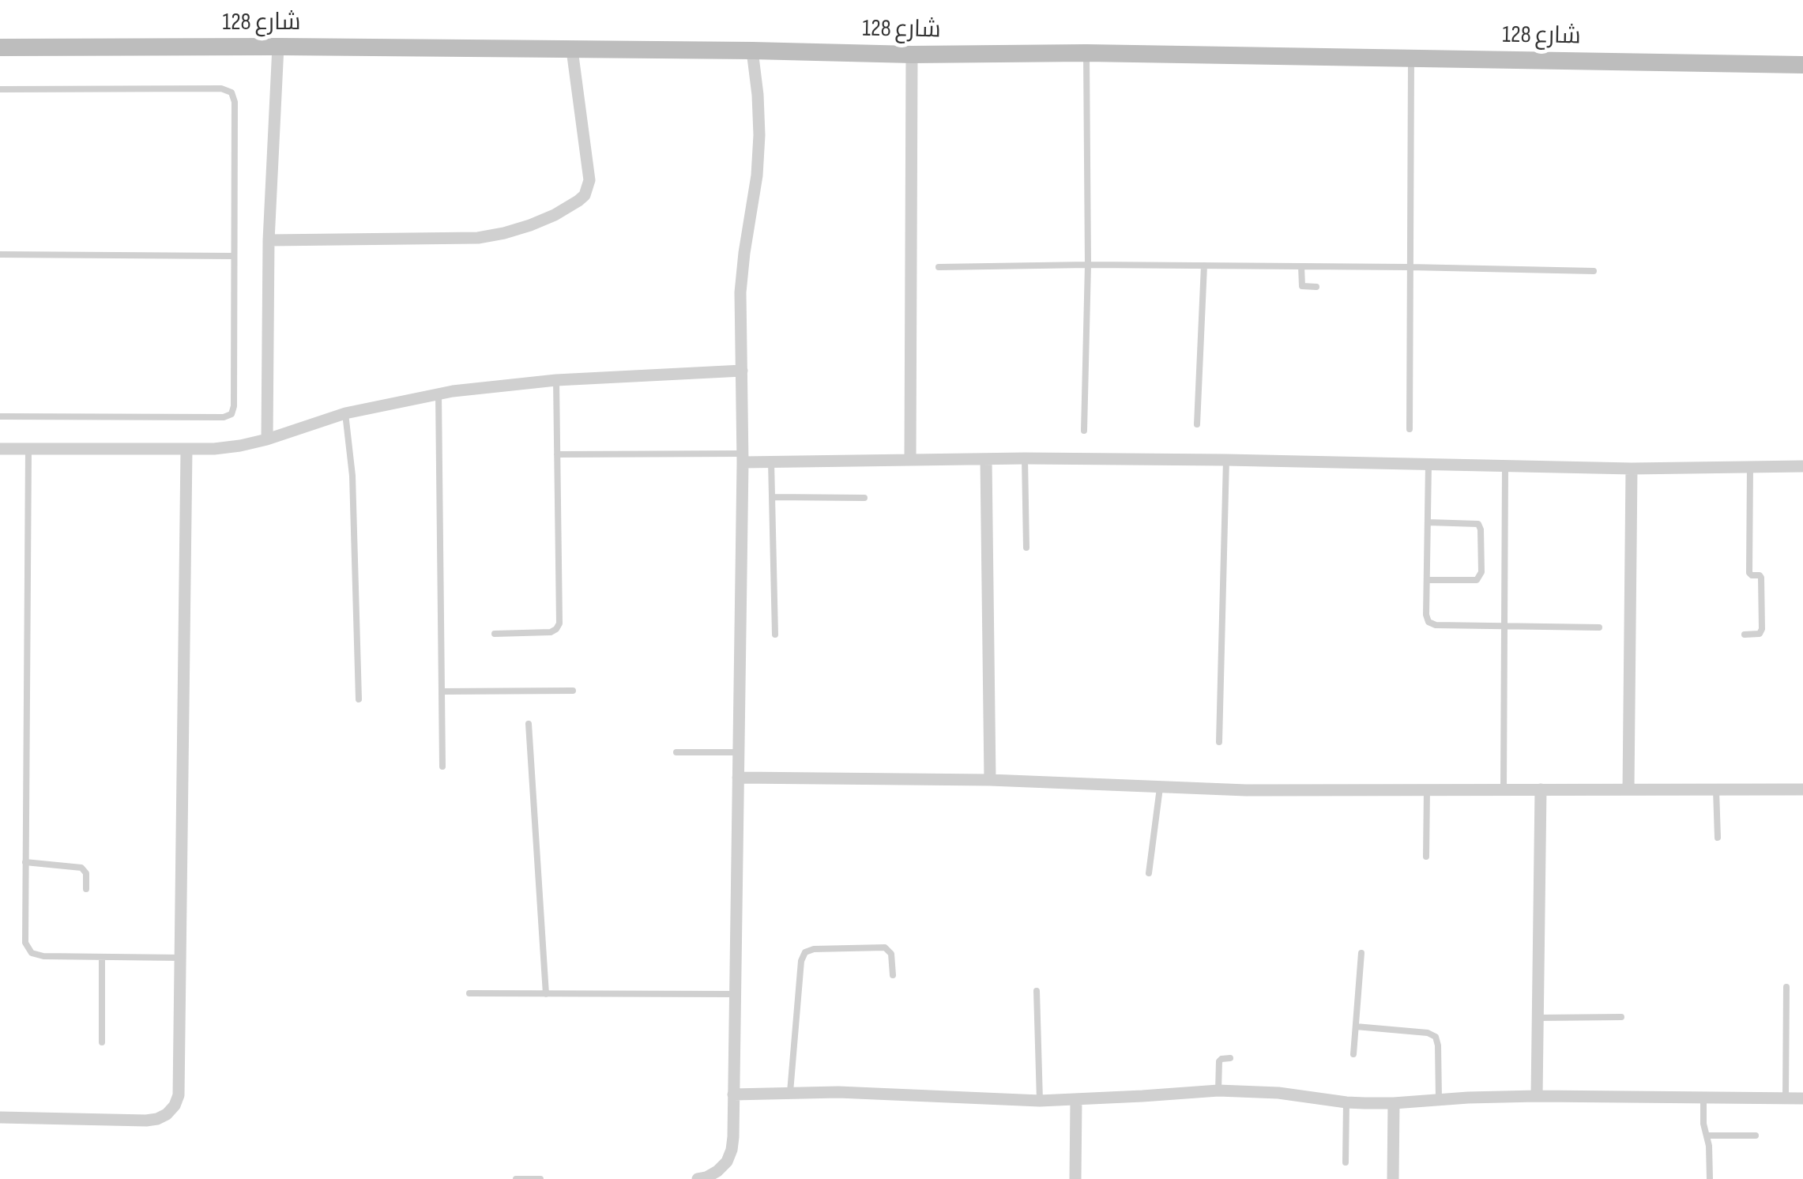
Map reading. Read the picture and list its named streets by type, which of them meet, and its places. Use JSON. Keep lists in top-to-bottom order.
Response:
{
  "streets": {
    "street": ["شارع 128"]
  }
}
